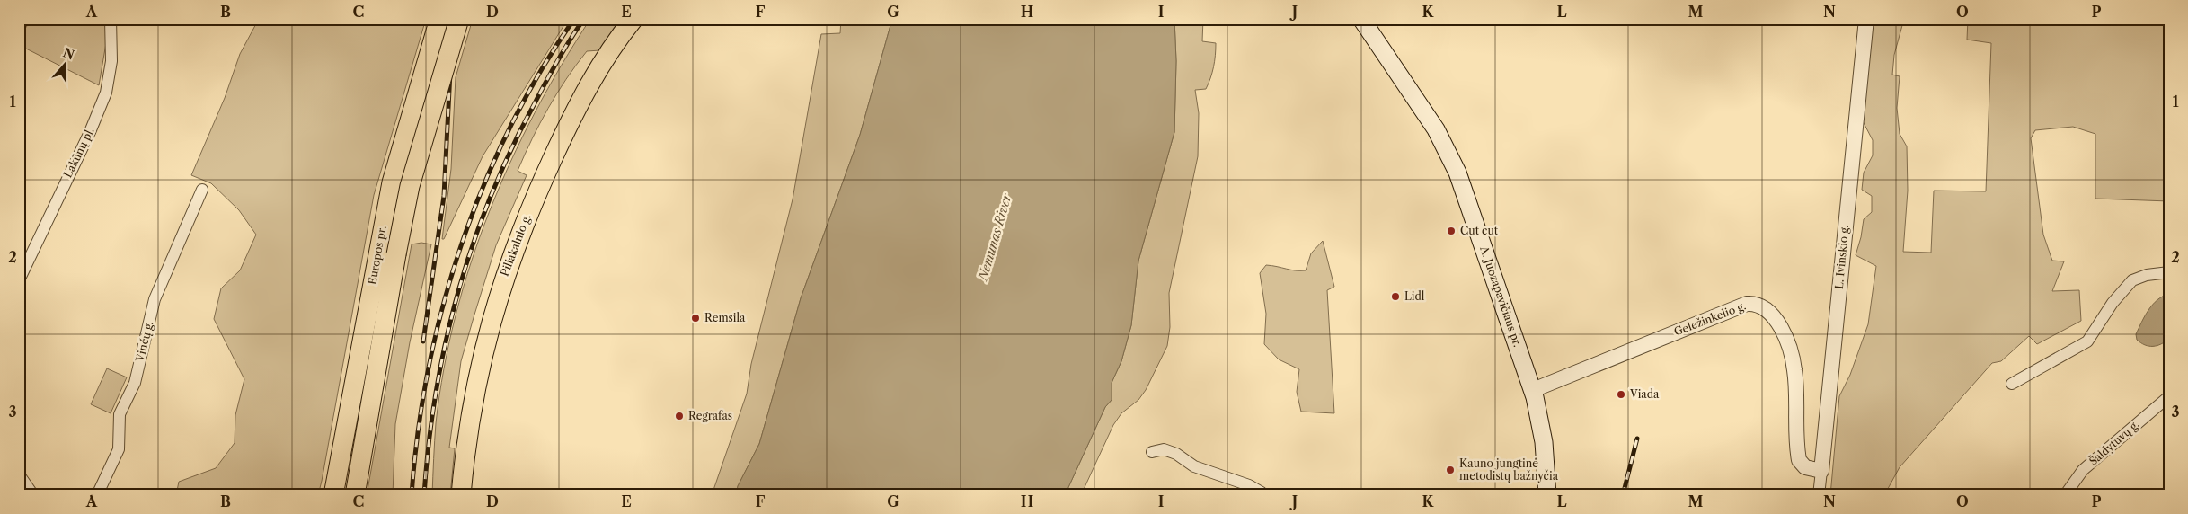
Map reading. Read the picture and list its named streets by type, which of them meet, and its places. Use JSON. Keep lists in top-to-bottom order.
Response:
{
  "streets": {
    "main road": ["Piliakalnio g.", "Europos pr.", "A. Juozapavičiaus pr."],
    "street": [
      "Lakūnų pl.",
      "L. Ivinskio g.",
      "Geležinkelio g.",
      "Vinčų g.",
      "Šaldytuvų g."
    ]
  },
  "crossings": [
    ["L. Ivinskio g.", "Geležinkelio g."],
    ["A. Juozapavičiaus pr.", "Geležinkelio g."]
  ],
  "water": ["Nemunas River"],
  "places": [
    "Cut cut",
    "Lidl",
    "Remsila",
    "Viada",
    "Regrafas",
    "Kauno jungtinė metodistų bažnyčia"
  ],
  "north": "top",
  "grid": {
    "columns": [
      "A",
      "B",
      "C",
      "D",
      "E",
      "F",
      "G",
      "H",
      "I",
      "J",
      "K",
      "L",
      "M",
      "N",
      "O",
      "P"
    ],
    "rows": ["1", "2", "3"]
  }
}
